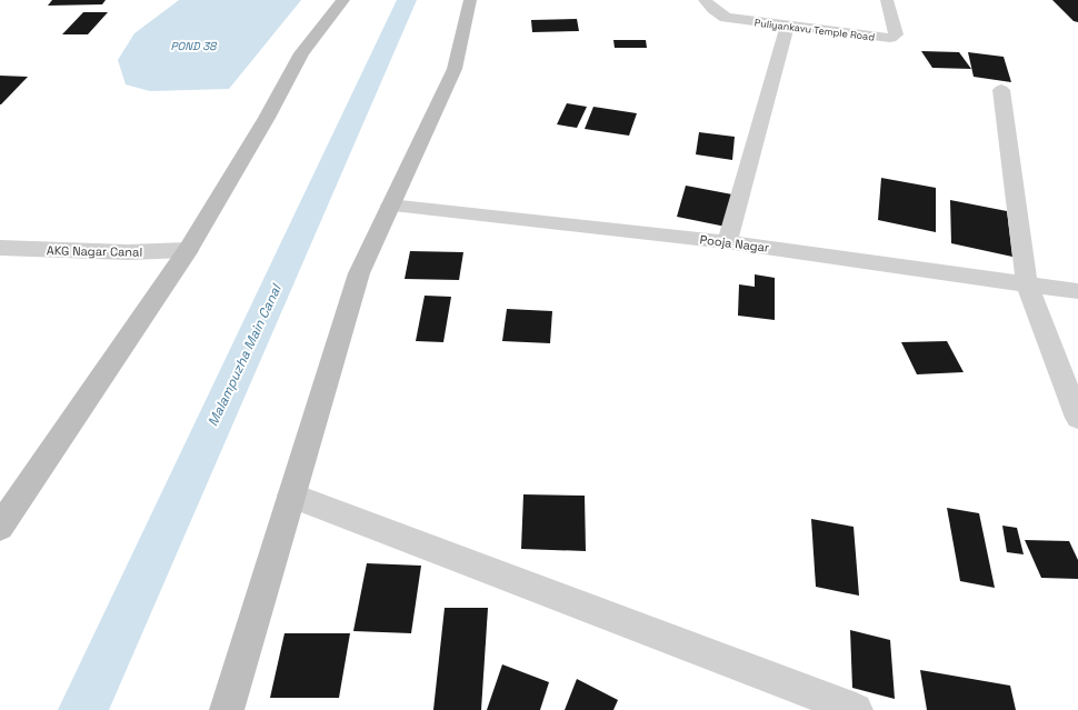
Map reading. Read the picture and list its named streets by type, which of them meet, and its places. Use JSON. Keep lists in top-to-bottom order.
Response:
{
  "streets": {
    "street": ["Puliyankavu Temple Road", "Pooja Nagar", "AKG Nagar Canal"]
  },
  "water": ["POND 38", "Malampuzha Main Canal"]
}
